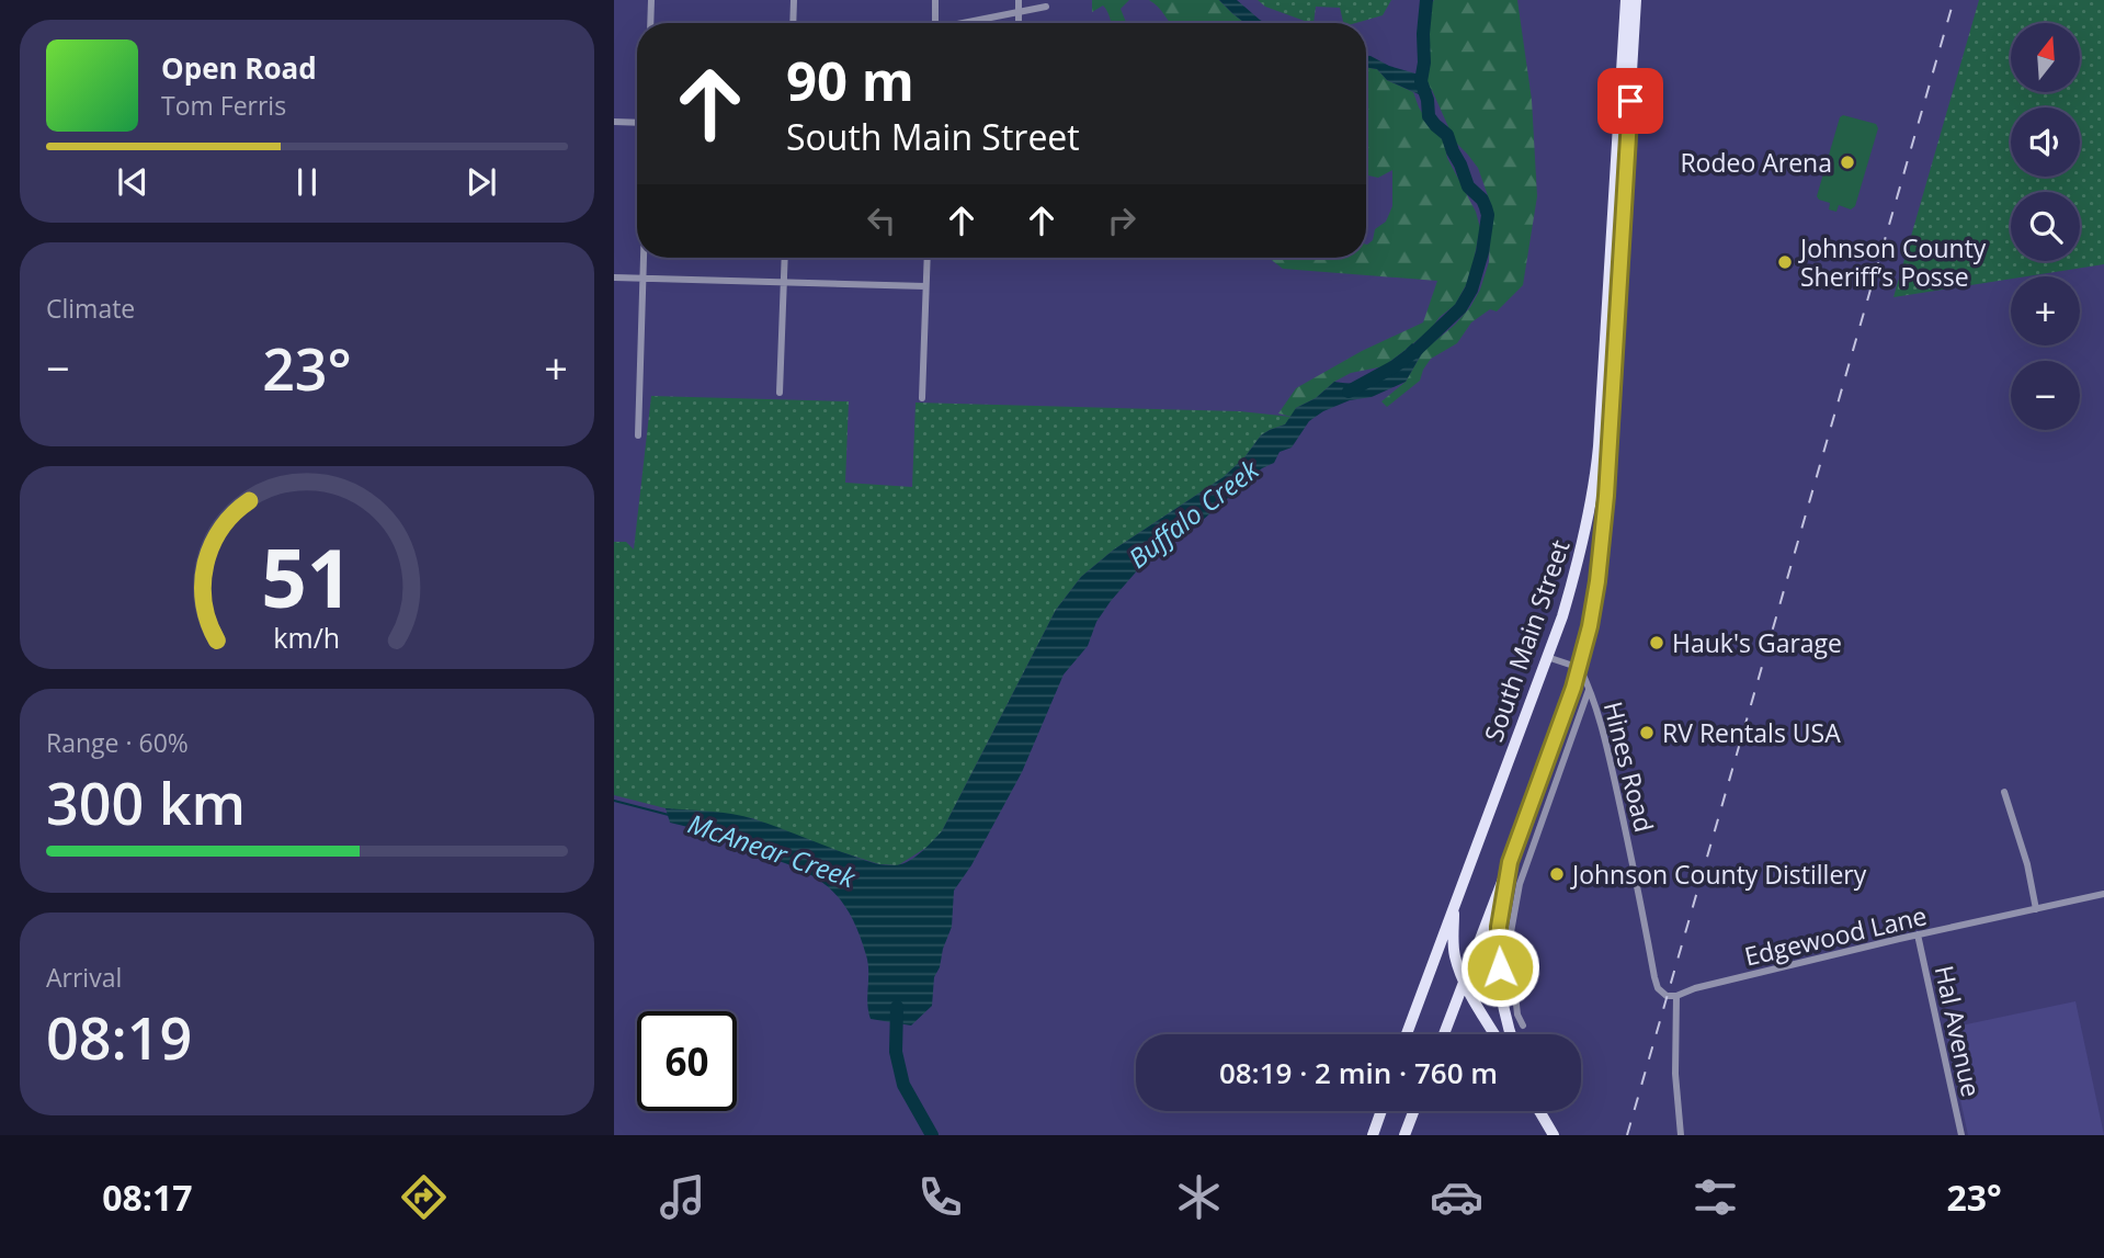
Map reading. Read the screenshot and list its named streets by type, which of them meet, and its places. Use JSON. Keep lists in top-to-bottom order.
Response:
{
  "streets": {
    "main road": ["South Main Street"],
    "street": ["Hines Road", "Edgewood Lane", "Hal Avenue"]
  },
  "crossings": [
    ["South Main Street", "Hines Road"],
    ["Hines Road", "Edgewood Lane"],
    ["Edgewood Lane", "Hal Avenue"]
  ],
  "water": ["Buffalo Creek", "McAnear Creek"],
  "places": [
    "Rodeo Arena",
    "Johnson County Sheriff’s Posse",
    "Hauk's Garage",
    "RV Rentals USA",
    "Johnson County Distillery"
  ],
  "north": "top",
  "page": {
    "map_buttons": ["+", "−"],
    "turn": ["90 m", "South Main Street"],
    "song": ["Open Road", "Tom Ferris"],
    "tile": [
      "Climate",
      ["Range · 60%", "300 km"],
      ["Arrival", "08:19"]
    ],
    "heat": ["−", "23°", "+"],
    "limit": "60",
    "trip": "08:19 · 2 min · 760 m",
    "tabs": ["08:17", "23°"],
    "gauge": ["51", "km/h"]
  }
}
